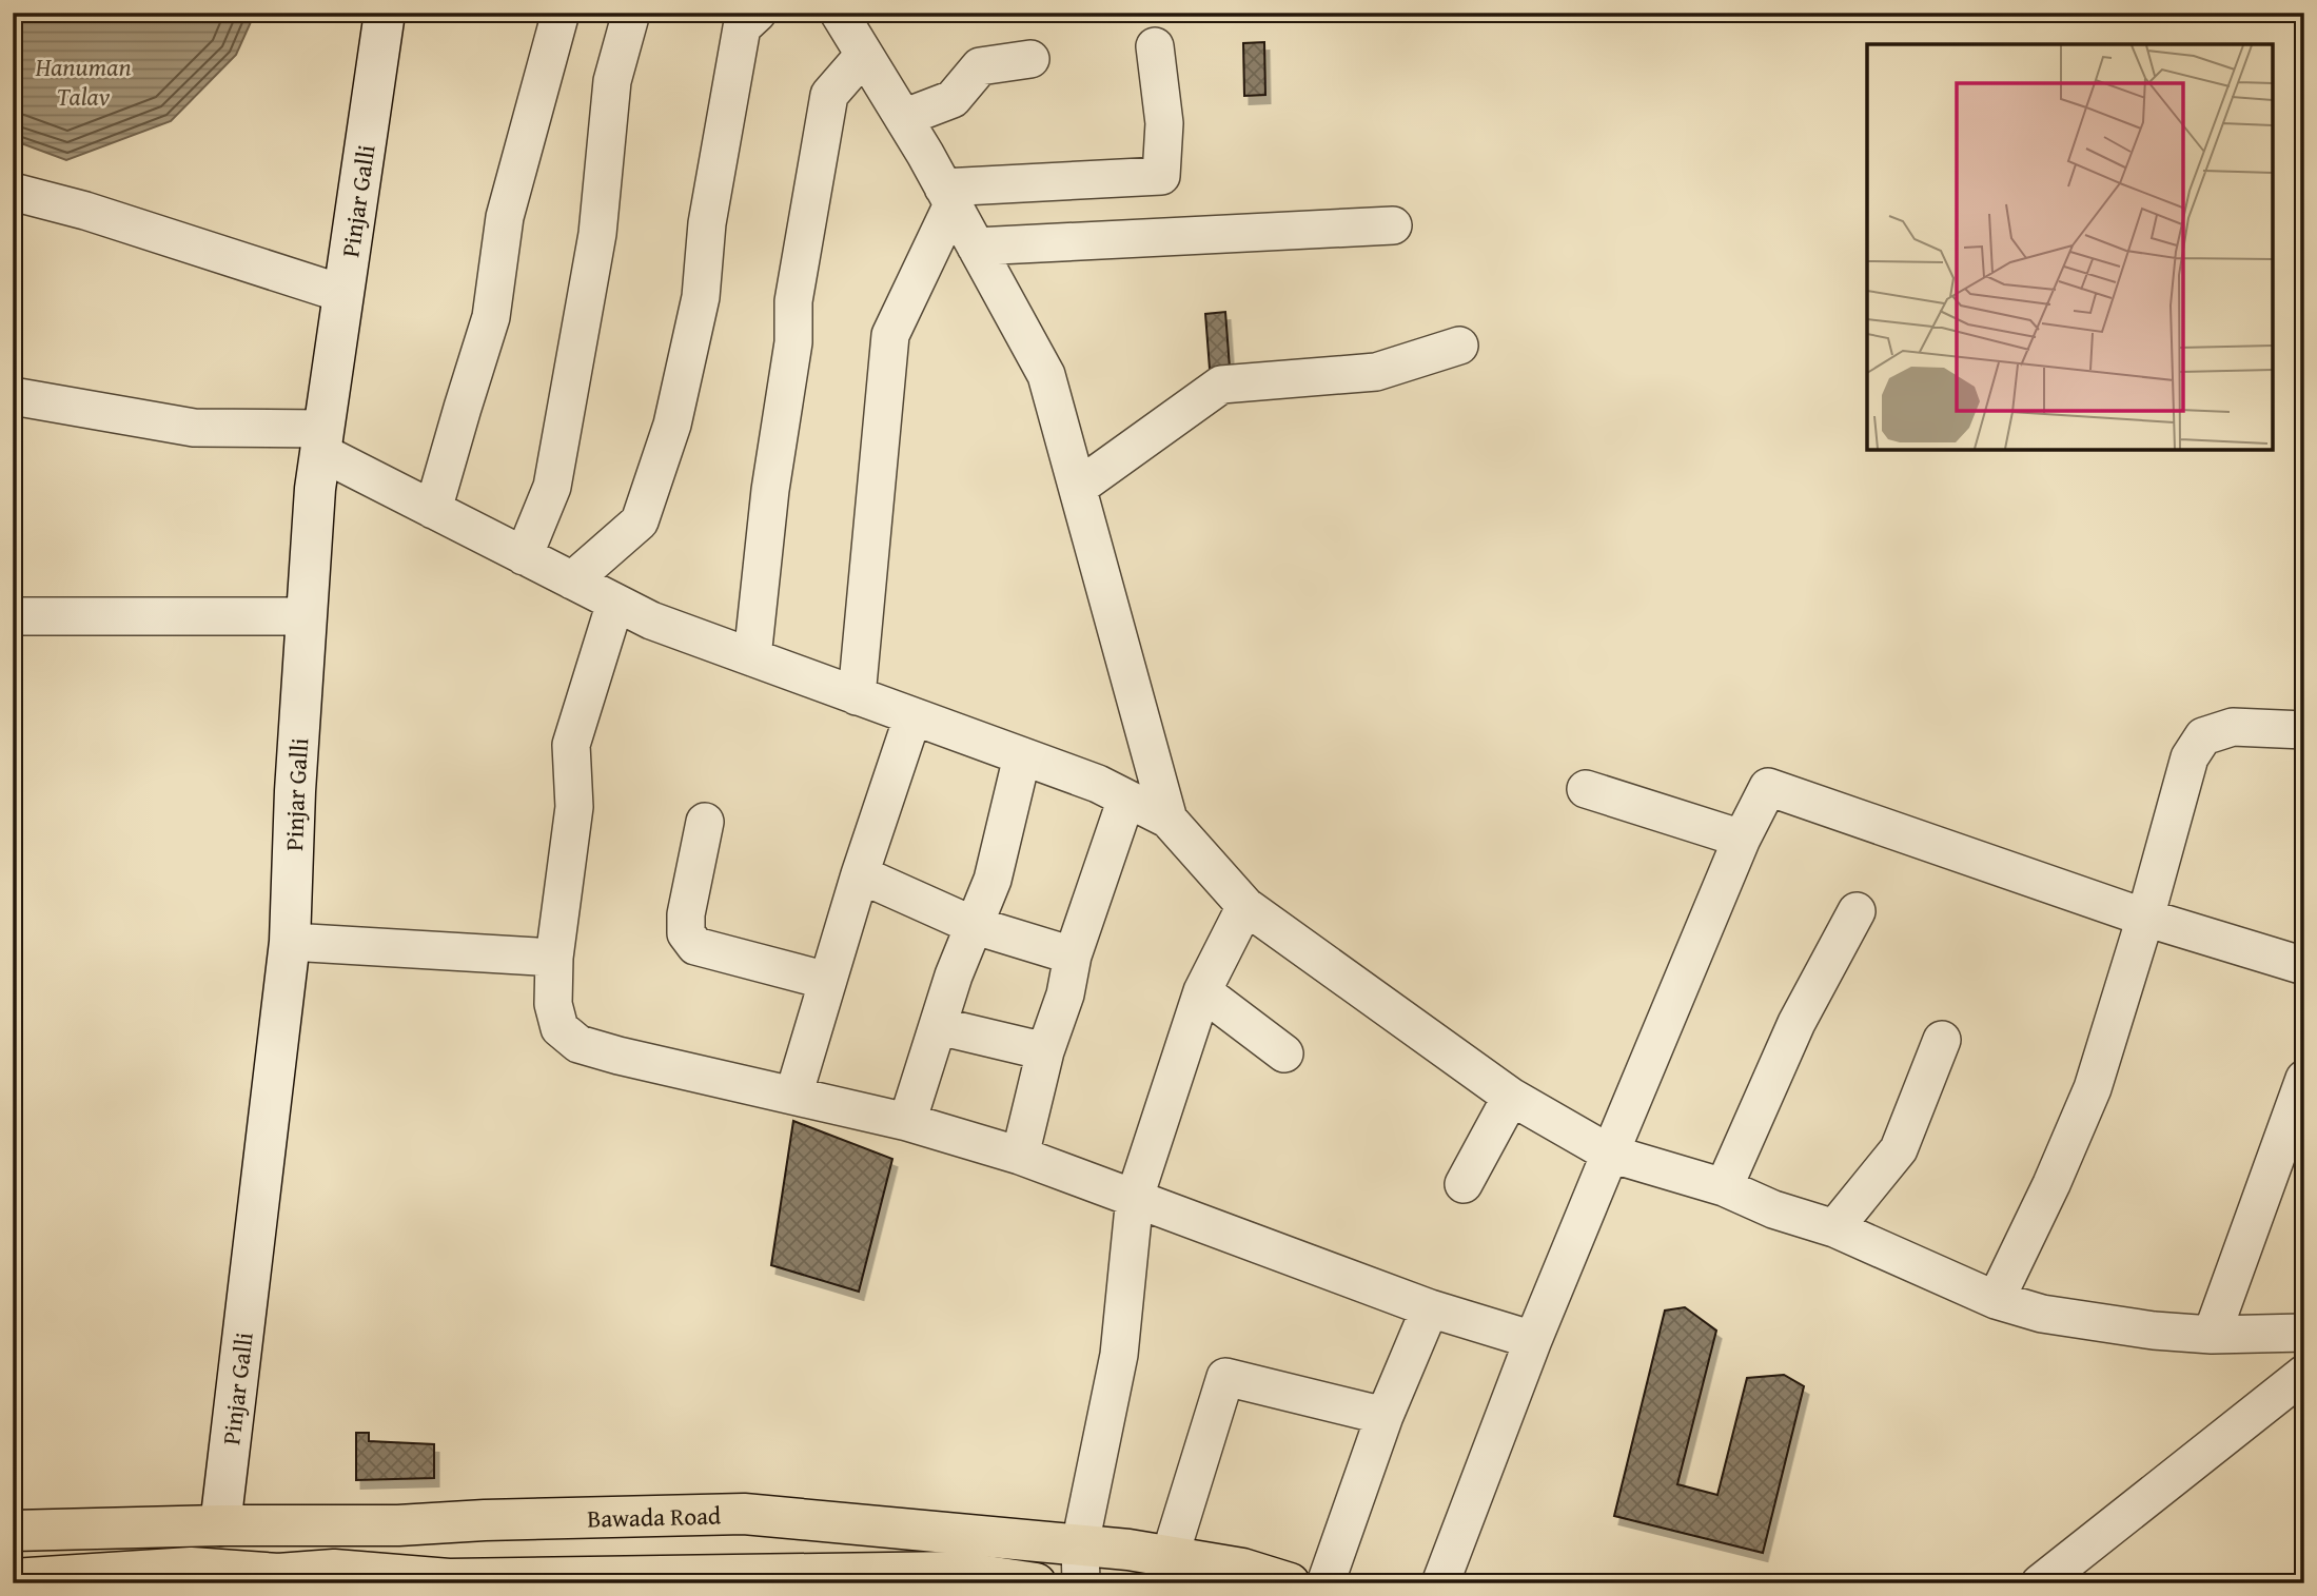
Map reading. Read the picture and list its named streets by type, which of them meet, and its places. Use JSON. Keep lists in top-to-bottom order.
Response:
{
  "streets": {
    "main road": ["Bawada Road"],
    "street": ["Pinjar Galli"]
  },
  "crossings": [
    ["Pinjar Galli", "Bawada Road"]
  ],
  "water": ["Hanuman Talav"]
}
